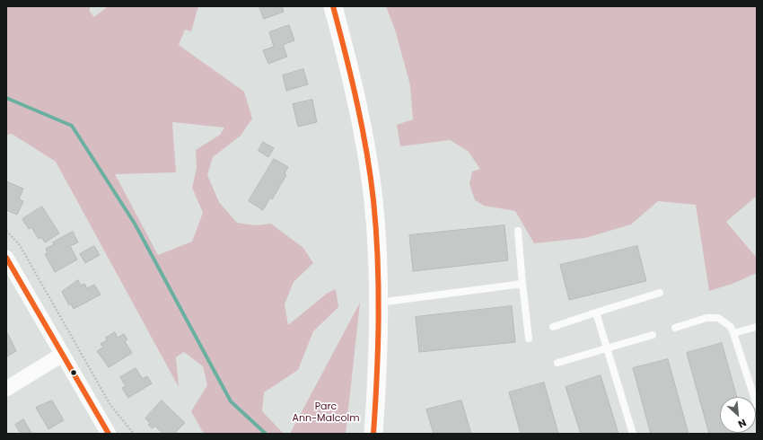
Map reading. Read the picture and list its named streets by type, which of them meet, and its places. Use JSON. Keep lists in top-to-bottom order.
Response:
{
  "parks": ["Parc Ann-Malcolm"],
  "north": "bottom right"
}
